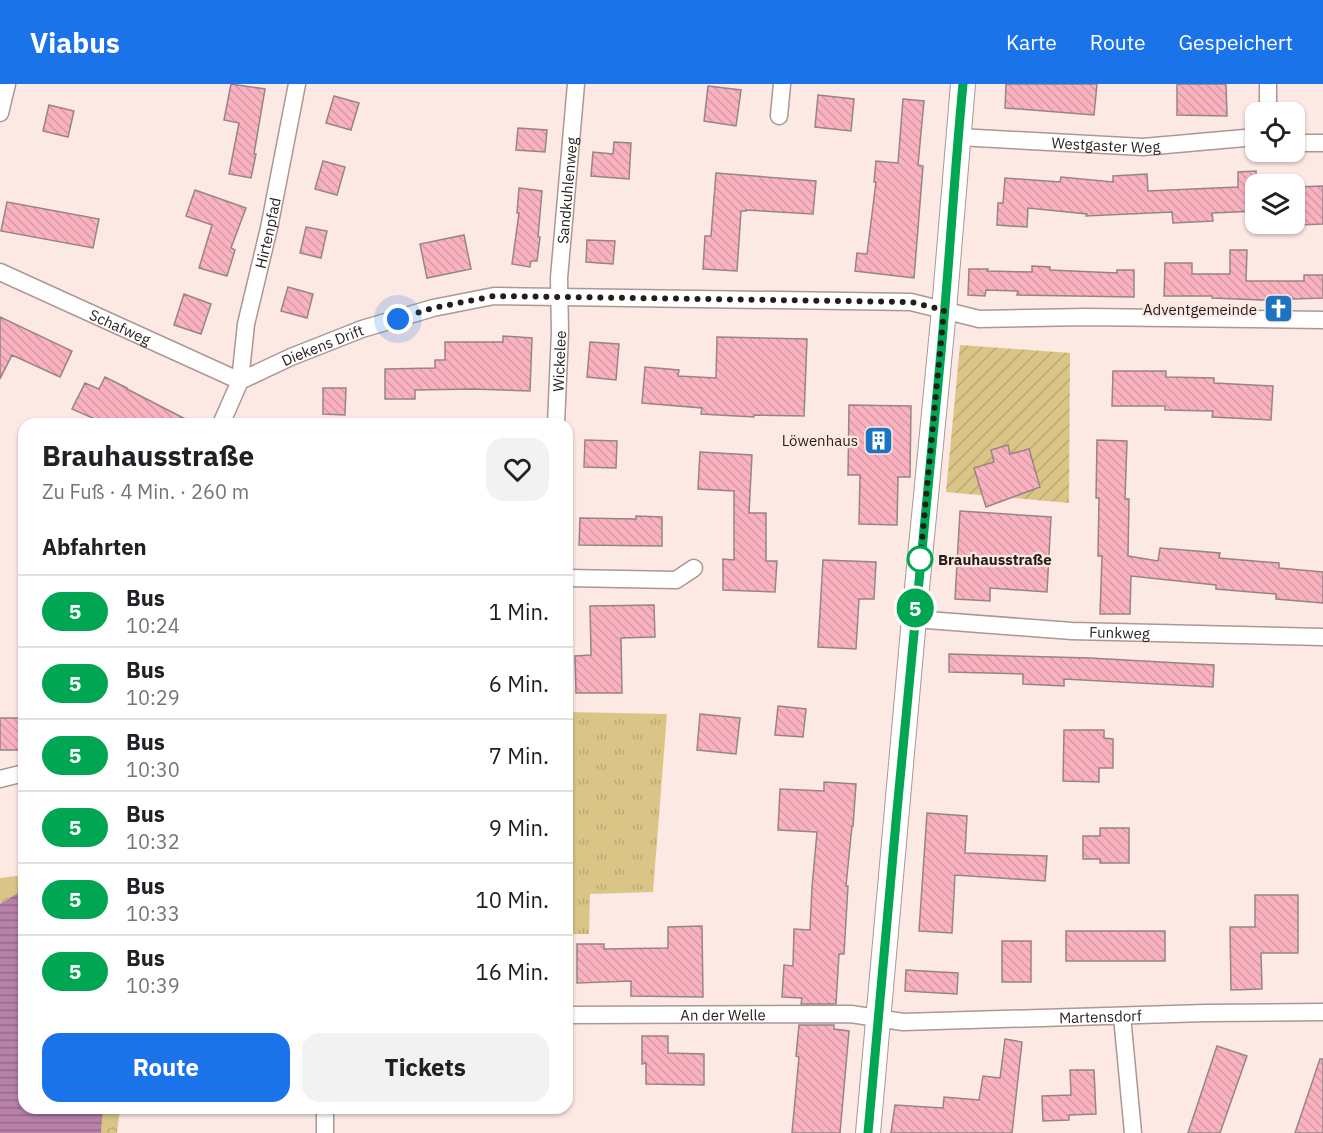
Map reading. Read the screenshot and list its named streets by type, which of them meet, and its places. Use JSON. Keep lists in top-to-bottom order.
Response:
{
  "streets": {
    "street": [
      "Westgaster Weg",
      "Sandkuhlenweg",
      "Hirtenpfad",
      "Schafweg",
      "Diekens Drift",
      "Wickelee",
      "Funkweg",
      "An der Welle",
      "Martensdorf"
    ]
  },
  "crossings": [
    ["Sandkuhlenweg", "Diekens Drift"],
    ["Sandkuhlenweg", "Wickelee"],
    ["Hirtenpfad", "Schafweg"],
    ["Hirtenpfad", "Diekens Drift"],
    ["Schafweg", "Diekens Drift"],
    ["Diekens Drift", "Wickelee"],
    ["An der Welle", "Martensdorf"]
  ],
  "places": {
    "church": ["Adventgemeinde"],
    "building": ["Löwenhaus"],
    "other": ["Brauhausstraße"]
  },
  "lines": ["bus line 5"],
  "page": {
    "header": "Viabus",
    "nav": ["Karte", "Route", "Gespeichert"],
    "on_map": "5",
    "heading": [
      ["Brauhausstraße", "Zu Fuß · 4 Min. · 260 m"],
      "Abfahrten"
    ],
    "list": [
      {
        "mark": "5",
        "name": "Bus",
        "note": "10:24",
        "value": "1 Min."
      },
      {
        "mark": "5",
        "name": "Bus",
        "note": "10:29",
        "value": "6 Min."
      },
      {
        "mark": "5",
        "name": "Bus",
        "note": "10:30",
        "value": "7 Min."
      },
      {
        "mark": "5",
        "name": "Bus",
        "note": "10:32",
        "value": "9 Min."
      },
      {
        "mark": "5",
        "name": "Bus",
        "note": "10:33",
        "value": "10 Min."
      },
      {
        "mark": "5",
        "name": "Bus",
        "note": "10:39",
        "value": "16 Min."
      }
    ],
    "buttons": ["Route", "Tickets"]
  }
}
